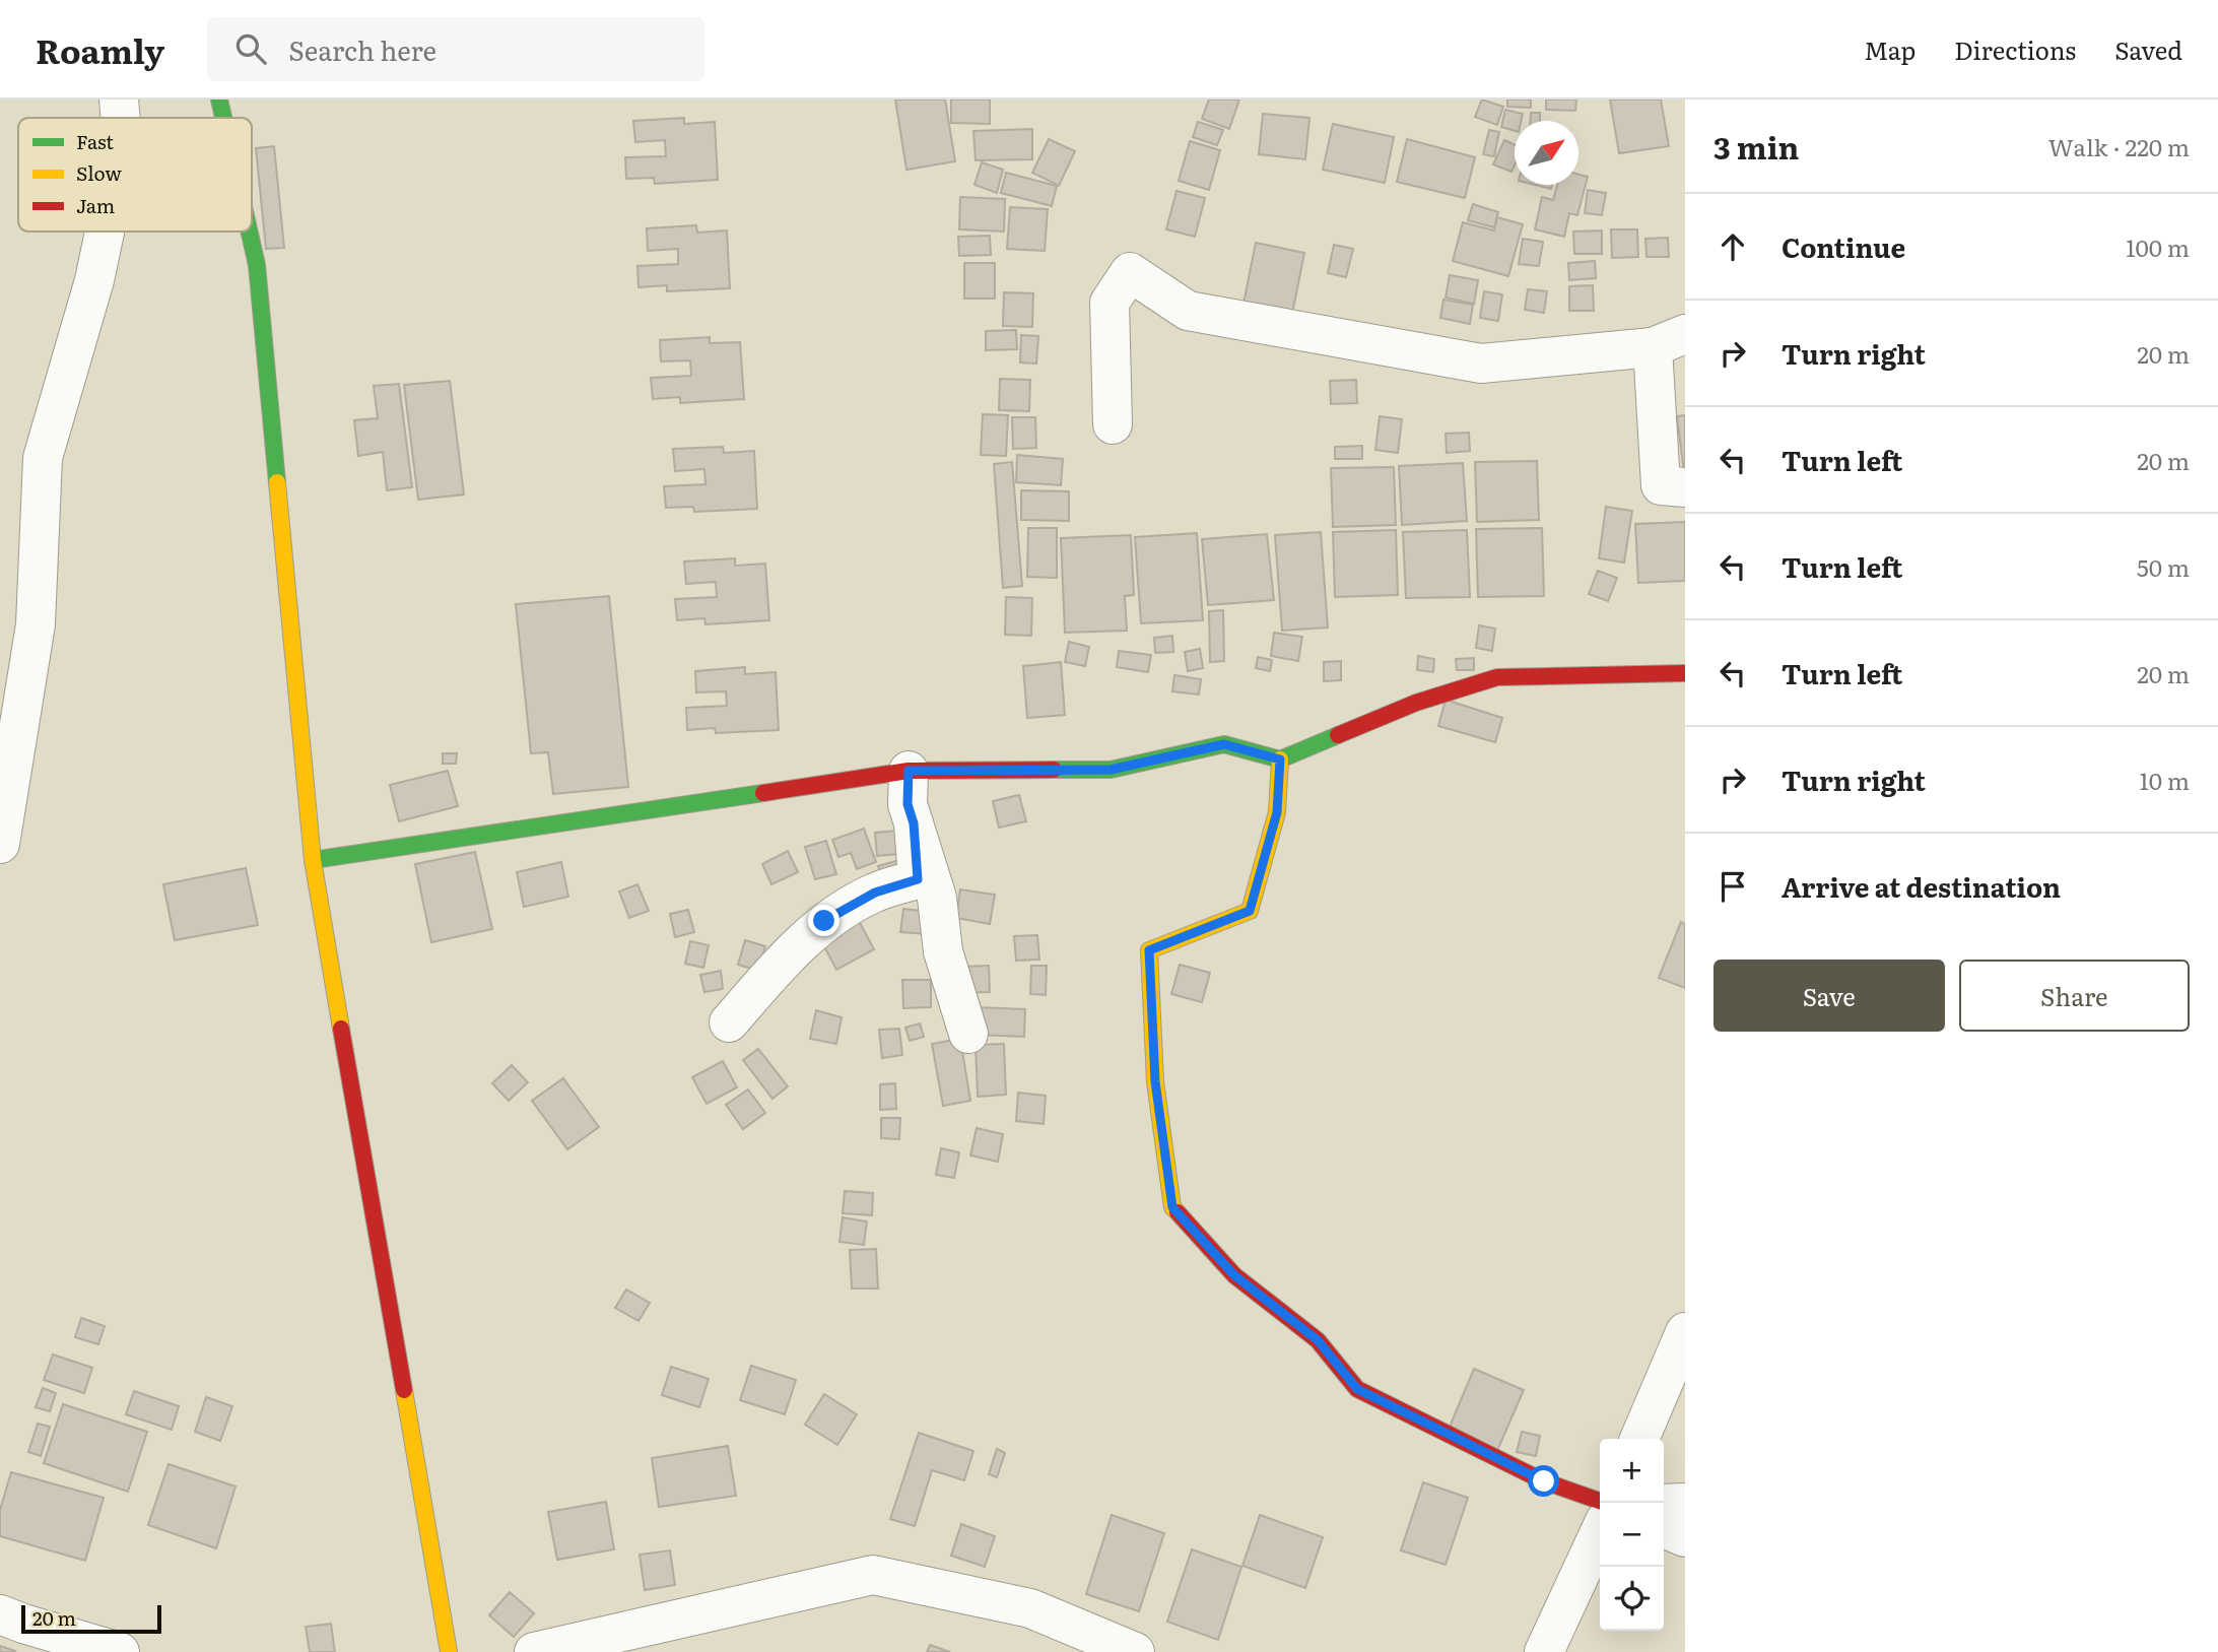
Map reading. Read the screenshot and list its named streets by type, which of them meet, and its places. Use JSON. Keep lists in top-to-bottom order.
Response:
{
  "legend": ["Fast", "Slow", "Jam"],
  "scale_bar": "20 m",
  "north": "top right",
  "page": {
    "header": "Roamly",
    "search": "Search here",
    "nav": ["Map", "Directions", "Saved"],
    "heading": ["3 min", "Walk · 220 m"],
    "list": [
      ["Continue", "100 m"],
      ["Turn right", "20 m"],
      ["Turn left", "20 m"],
      ["Turn left", "50 m"],
      ["Turn left", "20 m"],
      ["Turn right", "10 m"],
      "Arrive at destination"
    ],
    "buttons": ["Save", "Share"],
    "map_buttons": ["+", "−"],
    "scale": "20 m"
  }
}
